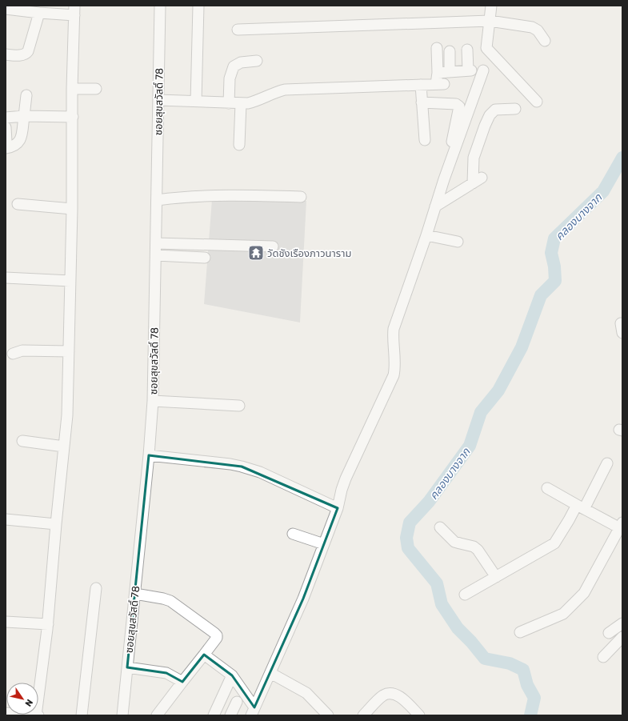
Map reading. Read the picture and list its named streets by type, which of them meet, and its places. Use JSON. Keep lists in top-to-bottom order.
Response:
{
  "streets": {
    "street": ["ซอยสุขสวัสดิ์ 78"]
  },
  "water": ["คลองบางจาก"],
  "places": {
    "temple": ["วัดชังเรืองภาวนาราม"]
  },
  "north": "bottom right"
}
